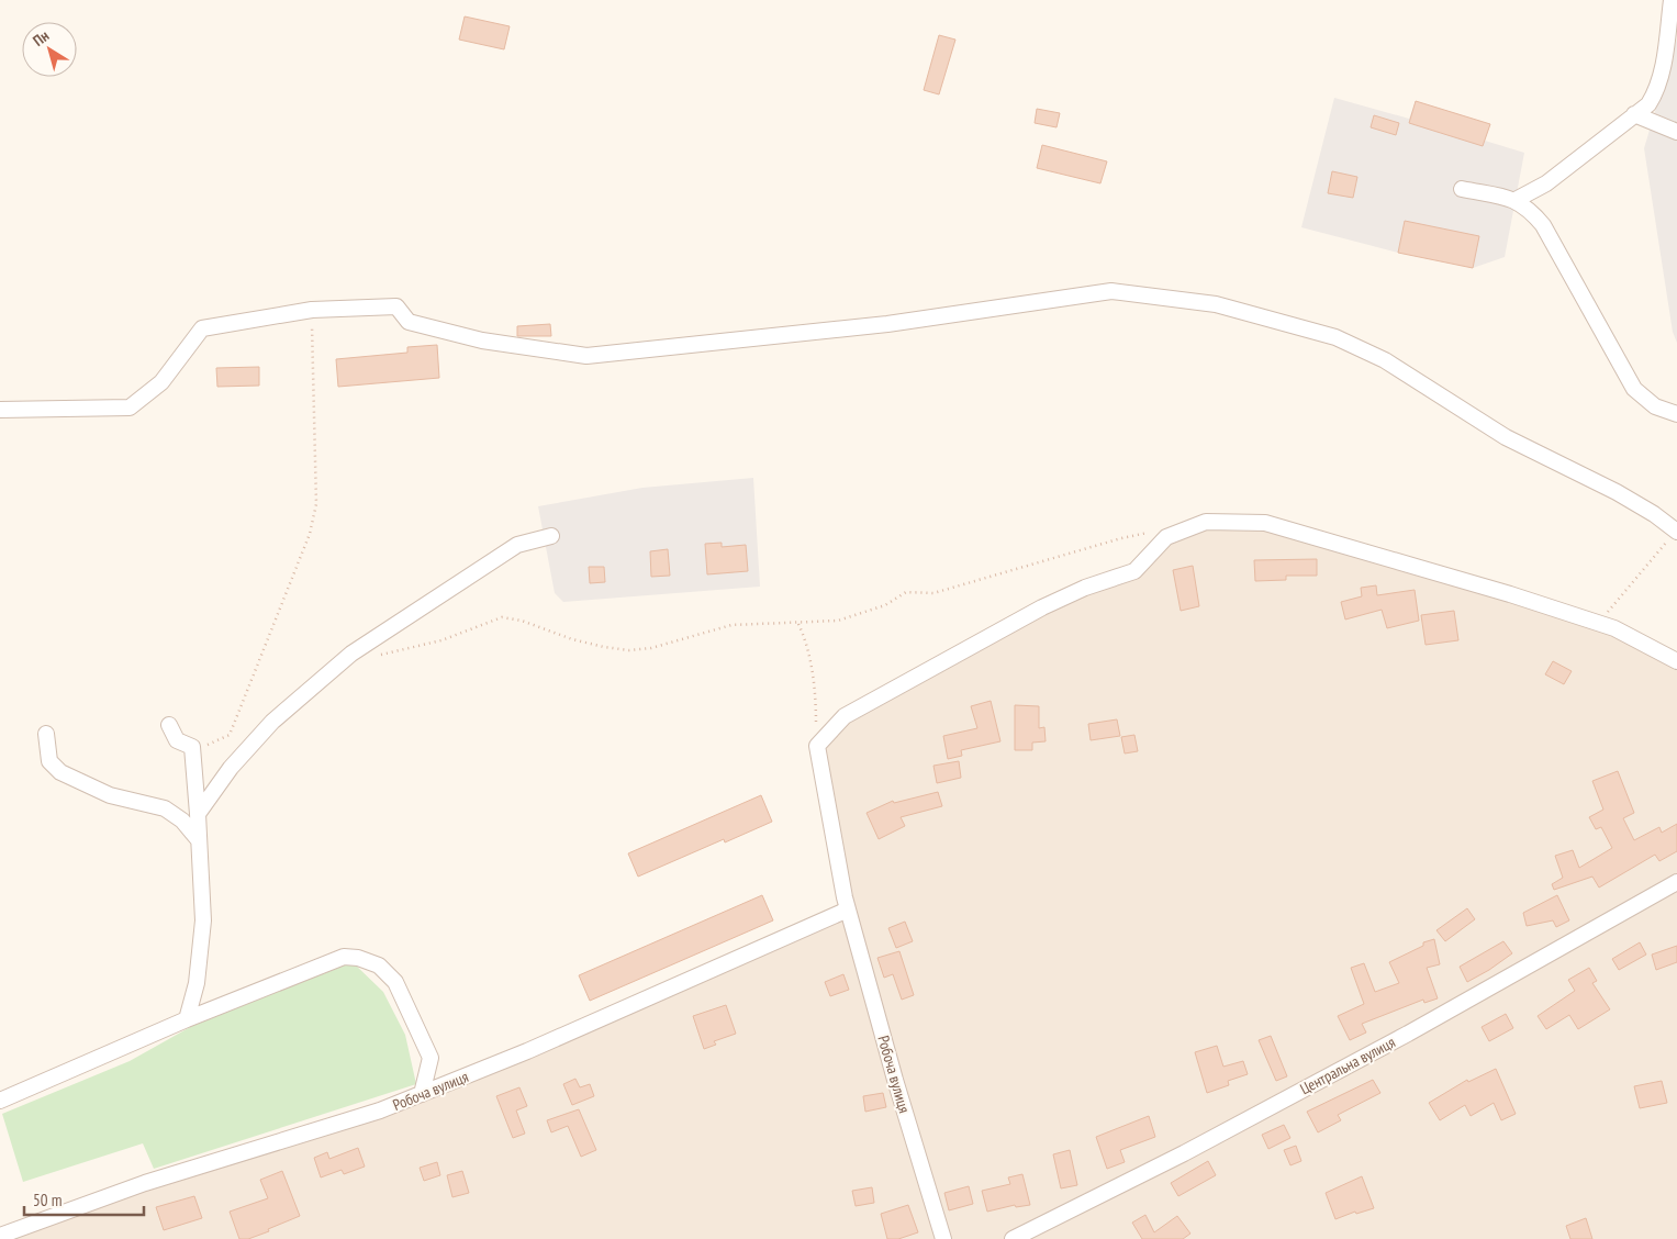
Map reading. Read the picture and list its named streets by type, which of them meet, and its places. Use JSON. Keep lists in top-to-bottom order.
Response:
{
  "streets": {
    "street": ["Центральна вулиця", "Робоча вулиця"]
  },
  "scale_bar": "50 m",
  "north": "top left"
}
